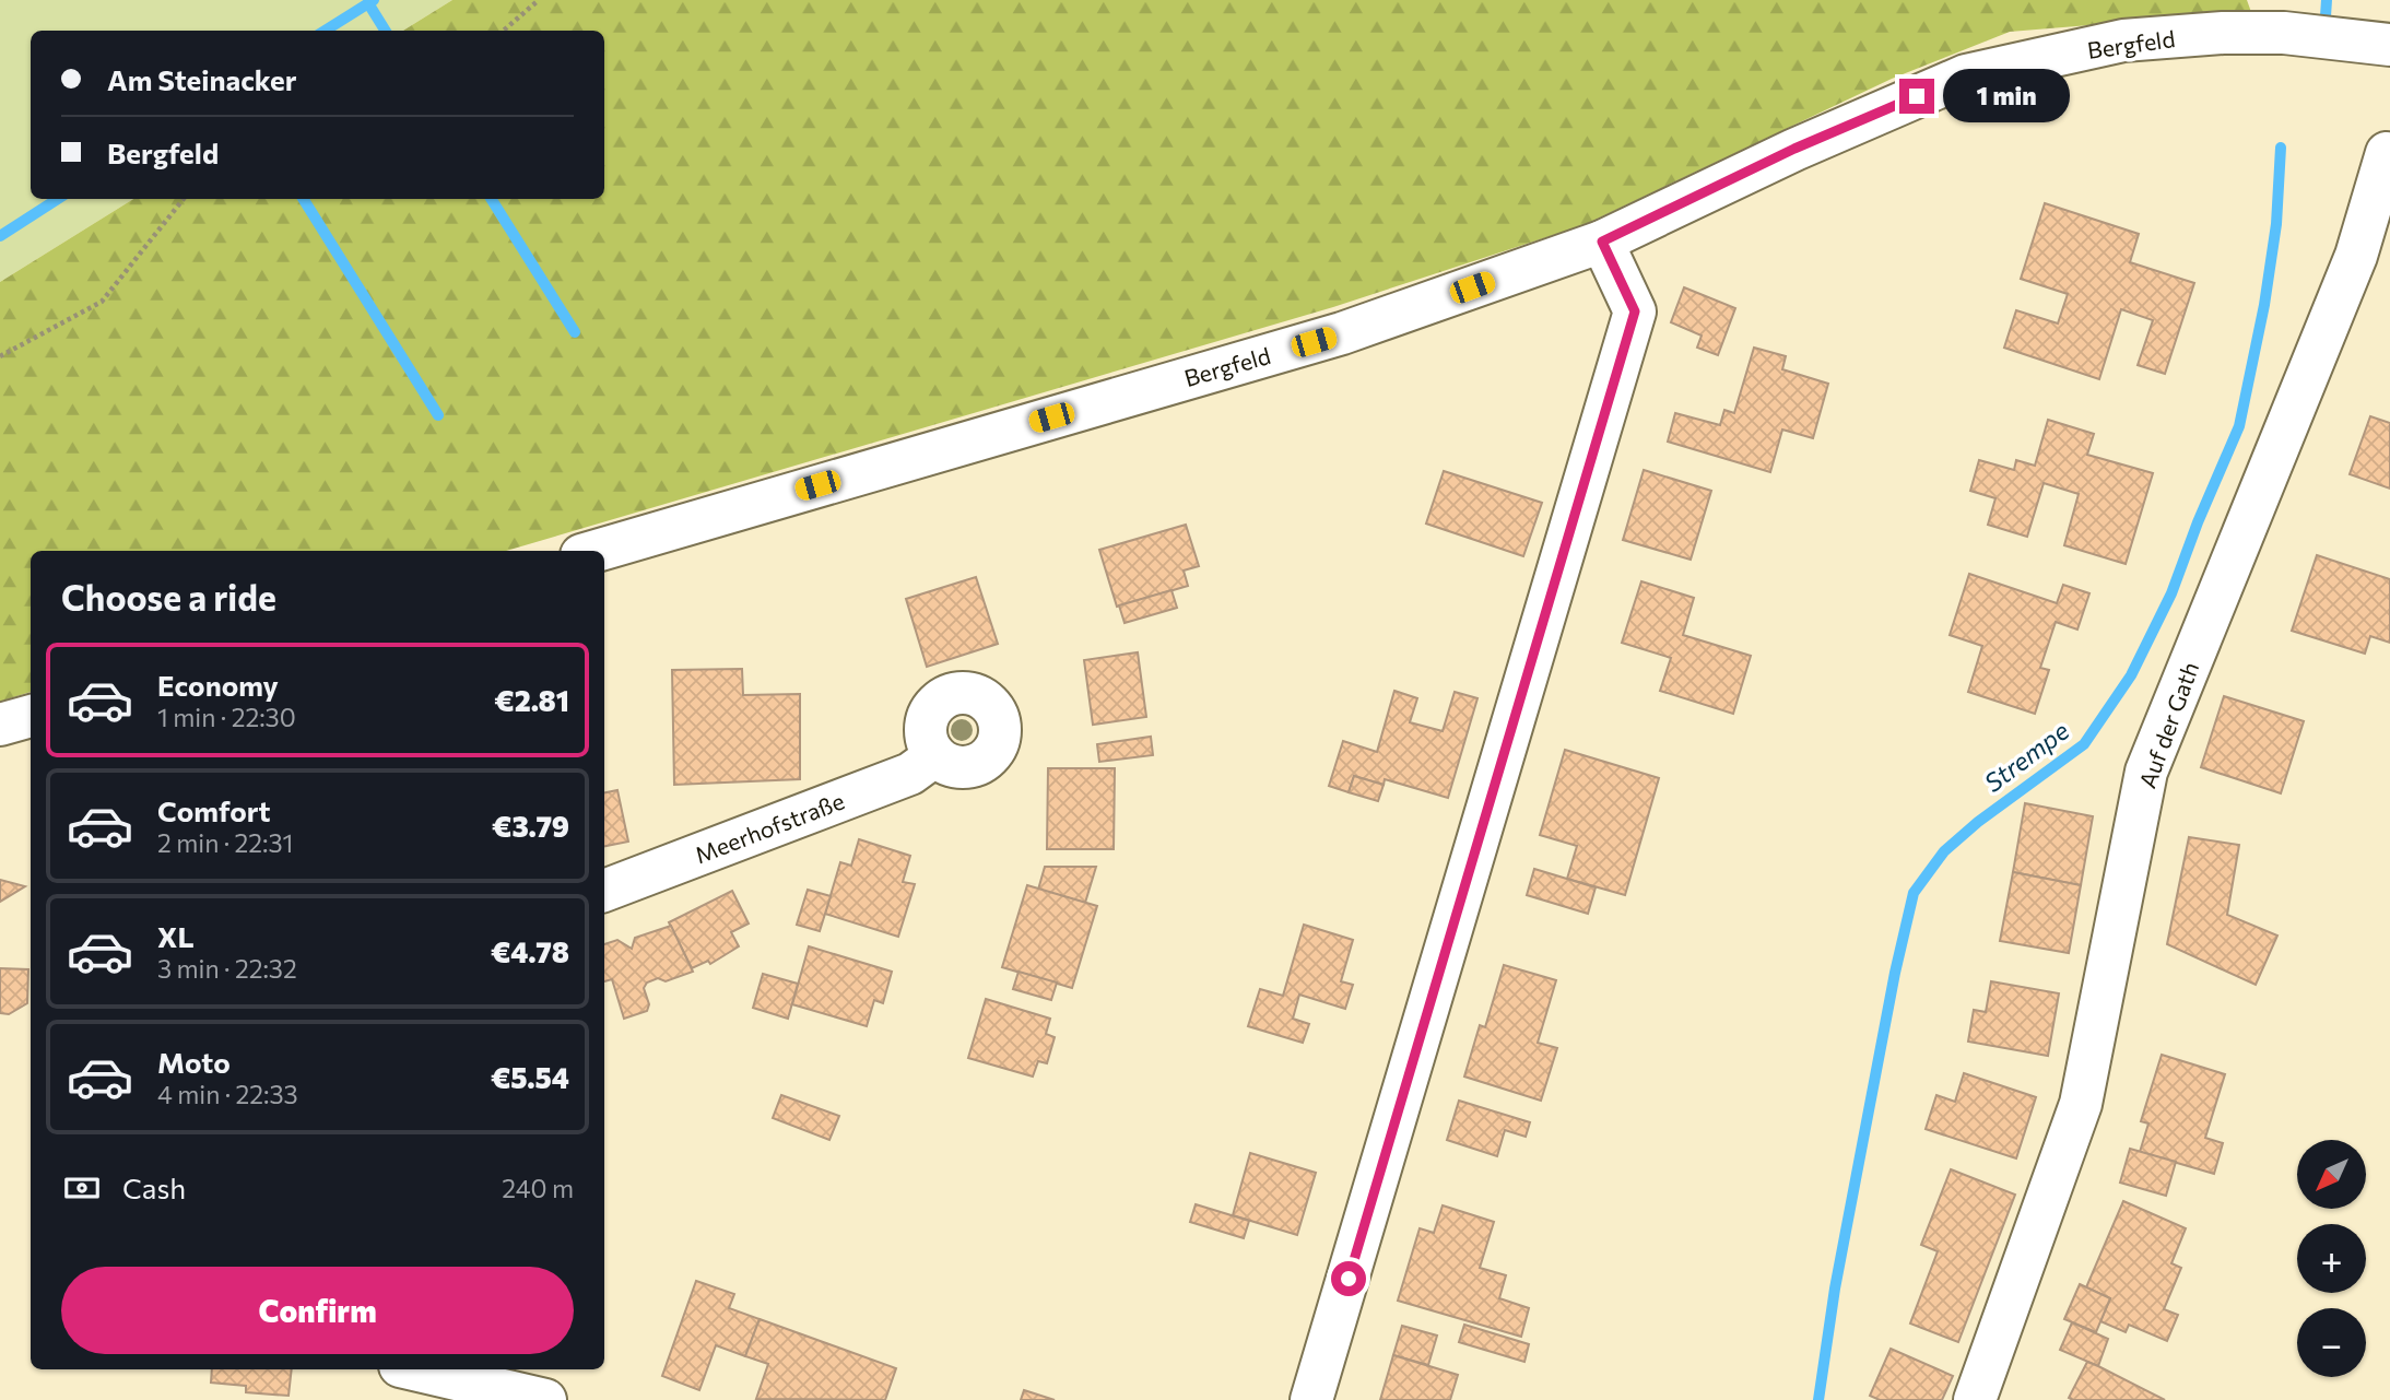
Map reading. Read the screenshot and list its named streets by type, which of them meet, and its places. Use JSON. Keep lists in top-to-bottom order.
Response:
{
  "streets": {
    "street": ["Bergfeld", "Auf der Gath", "Meerhofstraße"]
  },
  "water": ["Strempe"],
  "north": "bottom left",
  "page": {
    "banner": ["Am Steinacker", "Bergfeld"],
    "bubble": "1 min",
    "heading": "Choose a ride",
    "list": [
      {
        "name": "Economy",
        "note": "1 min · 22:30",
        "value": "€2.81"
      },
      {
        "name": "Comfort",
        "note": "2 min · 22:31",
        "value": "€3.79"
      },
      {
        "name": "XL",
        "note": "3 min · 22:32",
        "value": "€4.78"
      },
      {
        "name": "Moto",
        "note": "4 min · 22:33",
        "value": "€5.54"
      }
    ],
    "map_buttons": ["+", "−"],
    "pay": ["Cash", "240 m"],
    "buttons": "Confirm"
  }
}
